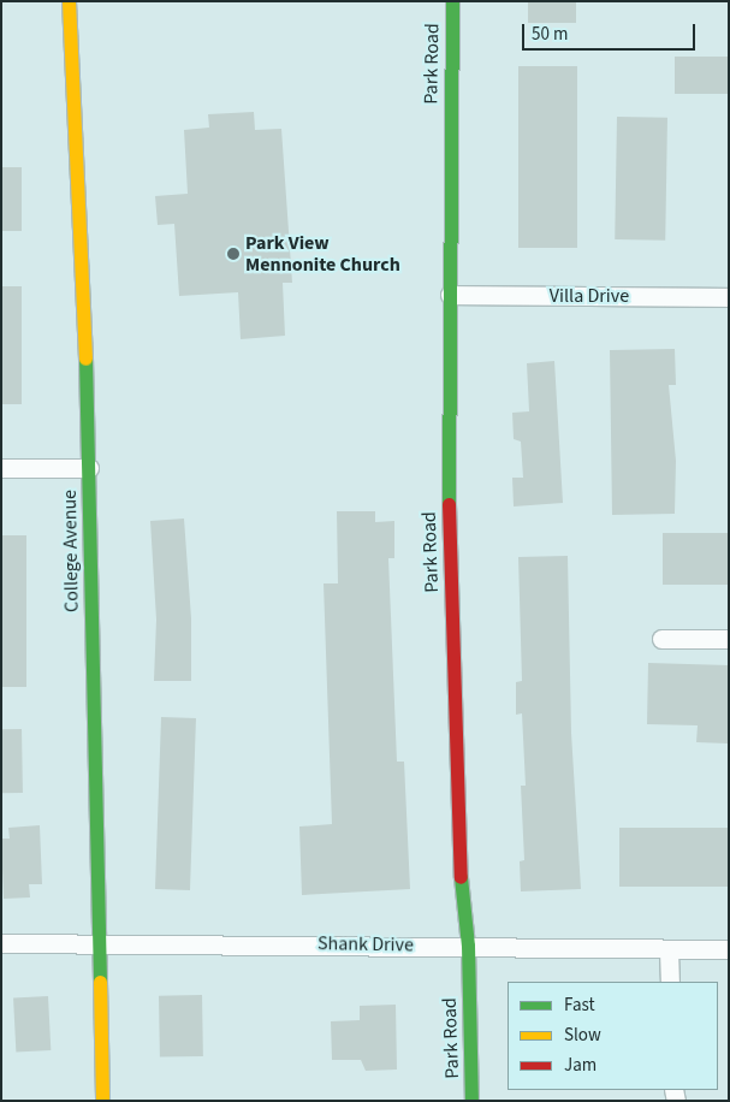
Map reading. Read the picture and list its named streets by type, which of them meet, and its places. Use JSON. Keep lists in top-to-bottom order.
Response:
{
  "streets": {
    "street": [
      "Park Road",
      "Villa Drive",
      "College Avenue",
      "Shank Drive"
    ]
  },
  "crossings": [
    ["Park Road", "Villa Drive"],
    ["Park Road", "Shank Drive"],
    ["College Avenue", "Shank Drive"]
  ],
  "places": ["Park View Mennonite Church"],
  "legend": ["Fast", "Slow", "Jam"],
  "scale_bar": "50 m"
}
